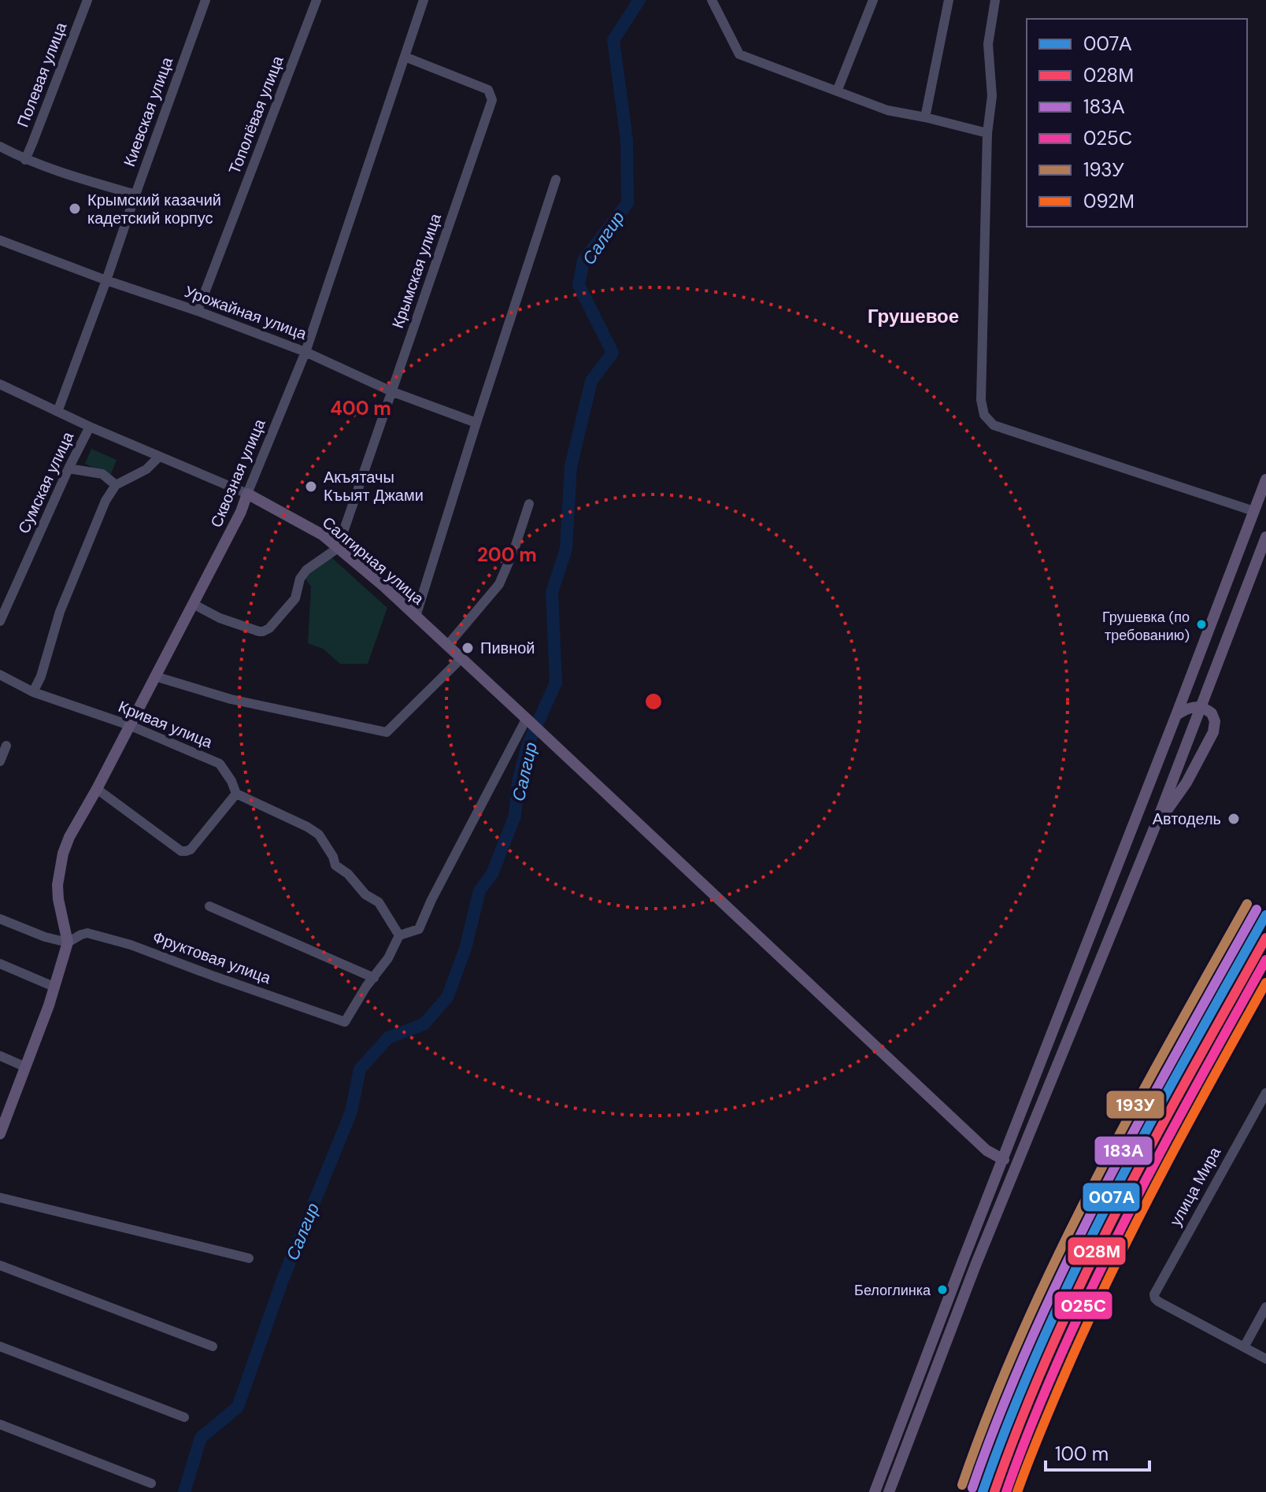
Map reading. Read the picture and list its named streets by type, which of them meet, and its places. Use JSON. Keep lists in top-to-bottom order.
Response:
{
  "streets": {
    "main road": ["Сквозная улица", "Салгирная улица"],
    "street": [
      "Полевая улица",
      "Киевская улица",
      "Тополёвая улица",
      "Крымская улица",
      "Урожайная улица",
      "Сумская улица",
      "Кривая улица",
      "Фруктовая улица",
      "улица Мира"
    ]
  },
  "crossings": [
    ["Киевская улица", "Урожайная улица"],
    ["Киевская улица", "Салгирная улица"],
    ["Тополёвая улица", "Урожайная улица"],
    ["Крымская улица", "Урожайная улица"],
    ["Крымская улица", "Сквозная улица"],
    ["Крымская улица", "Салгирная улица"],
    ["Урожайная улица", "Сквозная улица"],
    ["Сквозная улица", "Салгирная улица"],
    ["Сквозная улица", "Кривая улица"],
    ["Сквозная улица", "Фруктовая улица"],
    ["Сумская улица", "Салгирная улица"]
  ],
  "districts": ["Грушевое"],
  "water": ["Салгир"],
  "places": [
    "Крымский казачий кадетский корпус",
    "Акъятачы Къыят Джами",
    "Грушевка (по требованию)",
    "Пивной",
    "Автодель",
    "Белоглинка"
  ],
  "lines": [
    "transit line 193У",
    "transit line 183А",
    "transit line 007А",
    "transit line 028М",
    "transit line 025С",
    "transit line 092М"
  ],
  "legend": [
    "007А",
    "028М",
    "183А",
    "025С",
    "193У",
    "092М"
  ],
  "scale_bar": "100 m",
  "rings": ["400 m", "200 m"]
}
